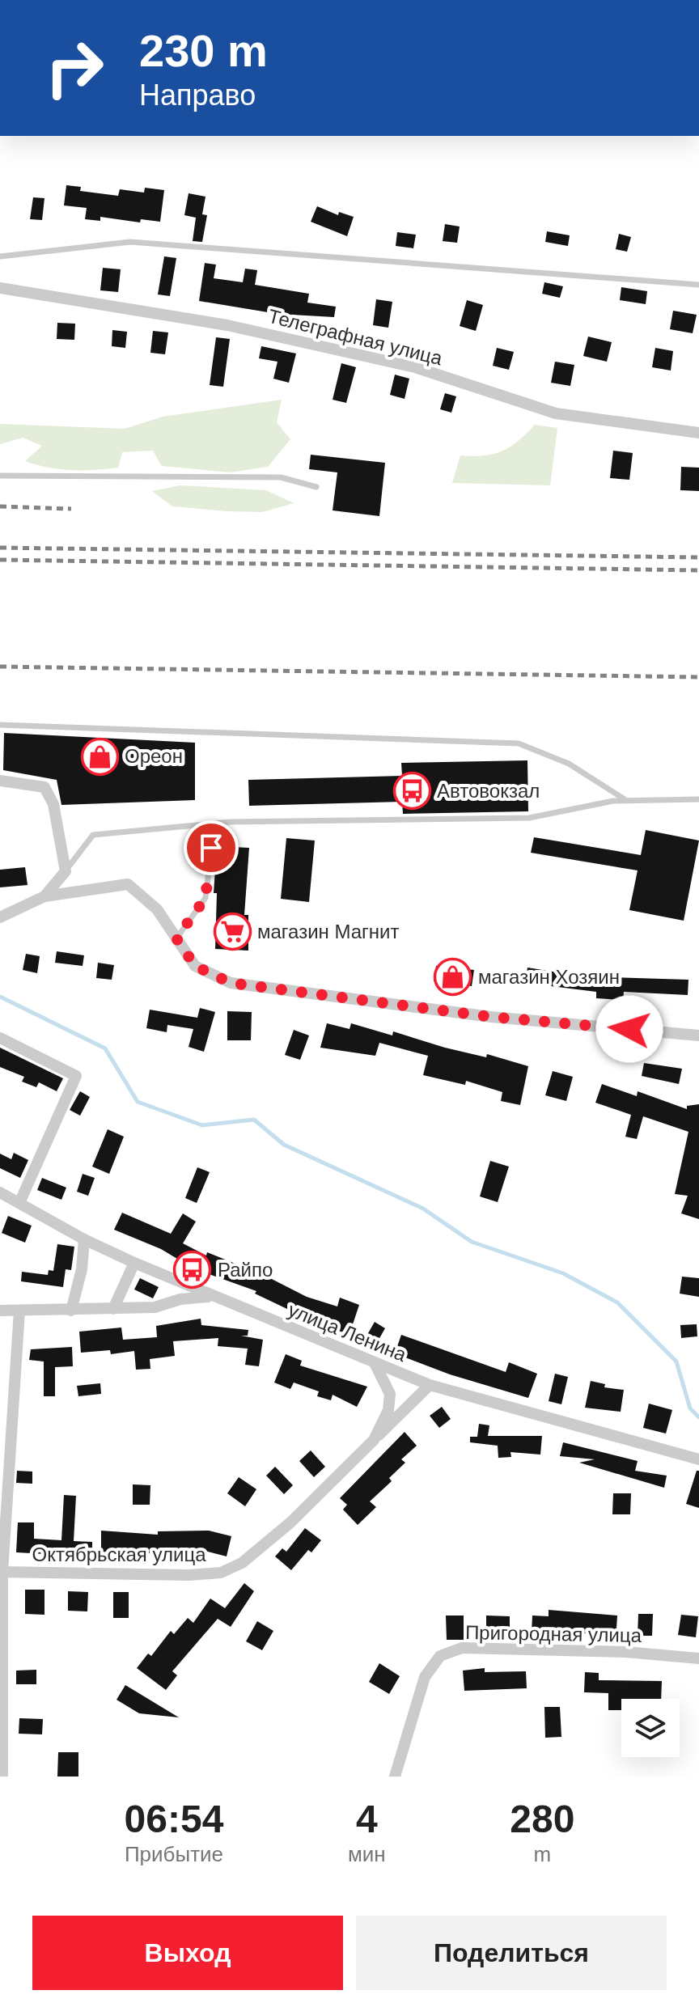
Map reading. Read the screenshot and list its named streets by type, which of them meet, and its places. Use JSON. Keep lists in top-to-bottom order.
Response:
{
  "streets": {
    "street": [
      "Телеграфная улица",
      "улица Ленина",
      "Октябрьская улица",
      "Пригородная улица"
    ]
  },
  "crossings": [
    ["улица Ленина", "Октябрьская улица"]
  ],
  "places": {
    "shop": ["Ореон", "магазин Хозяин"],
    "bus stop": ["Автовокзал", "Райпо"],
    "supermarket": ["магазин Магнит"]
  },
  "page": {
    "turn": ["230 m", "Направо"],
    "eta": [
      "06:54",
      "Прибытие",
      "4",
      "мин",
      "280",
      "m"
    ],
    "buttons": ["Выход", "Поделиться"]
  }
}
